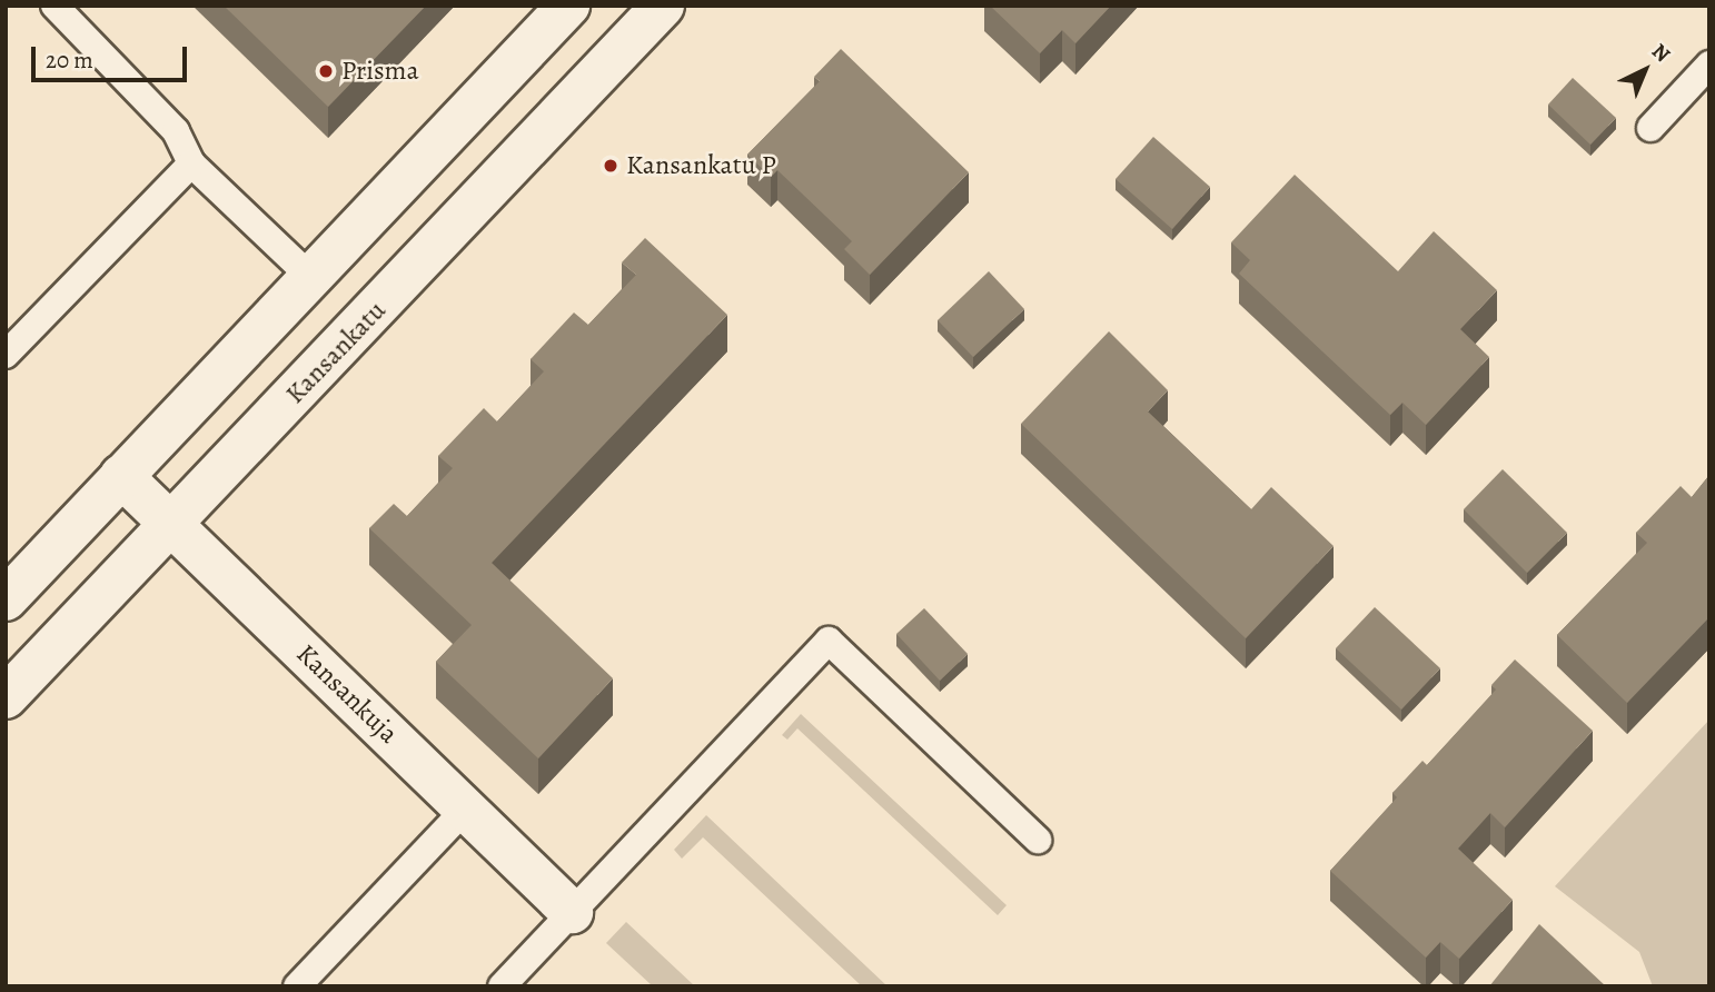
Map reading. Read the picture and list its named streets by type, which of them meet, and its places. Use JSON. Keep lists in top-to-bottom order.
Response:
{
  "streets": {
    "main road": ["Kansankatu", "Kansankuja"]
  },
  "crossings": [
    ["Kansankatu", "Kansankuja"]
  ],
  "places": ["Prisma", "Kansankatu P"],
  "scale_bar": "20 m",
  "north": "top right"
}
